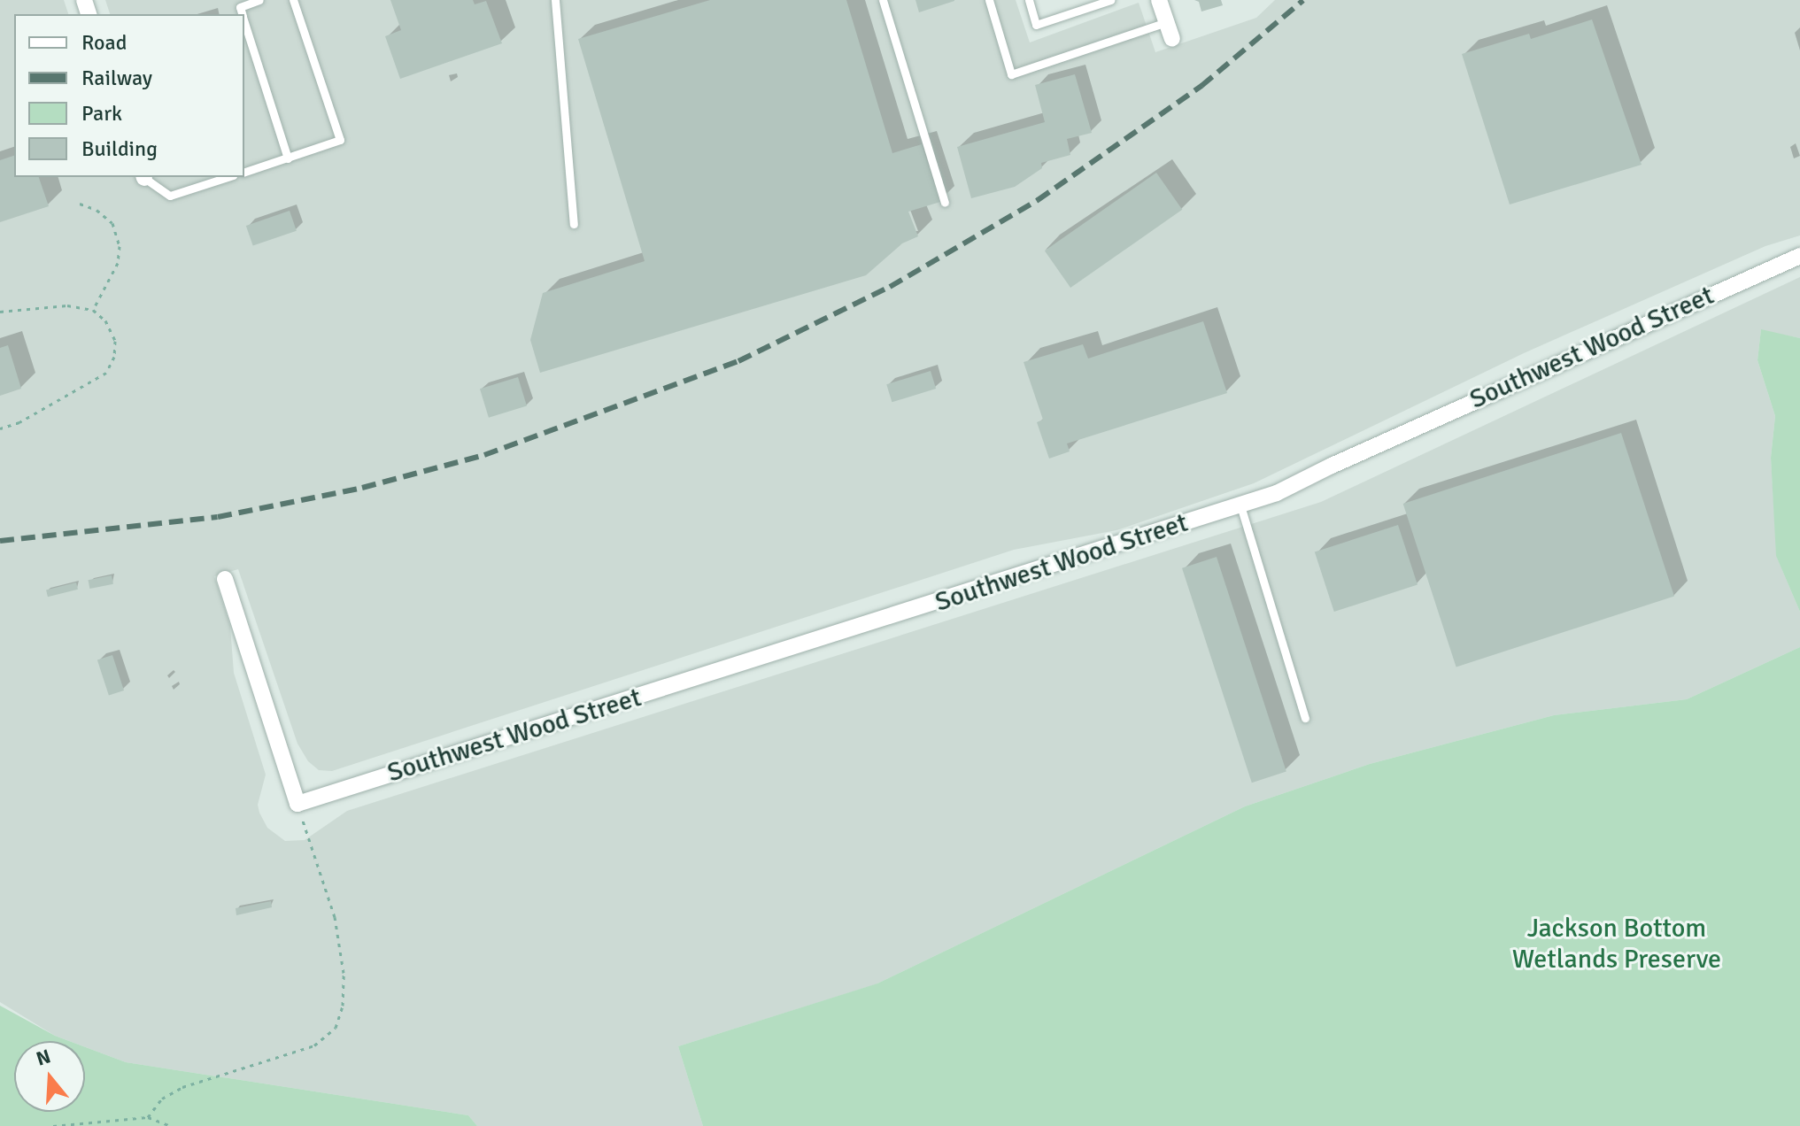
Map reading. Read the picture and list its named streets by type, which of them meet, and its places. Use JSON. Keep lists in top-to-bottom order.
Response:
{
  "streets": {
    "street": ["Southwest Wood Street"]
  },
  "parks": ["Jackson Bottom Wetlands Preserve"],
  "legend": [
    "Road",
    "Railway",
    "Park",
    "Building"
  ],
  "north": "top"
}
